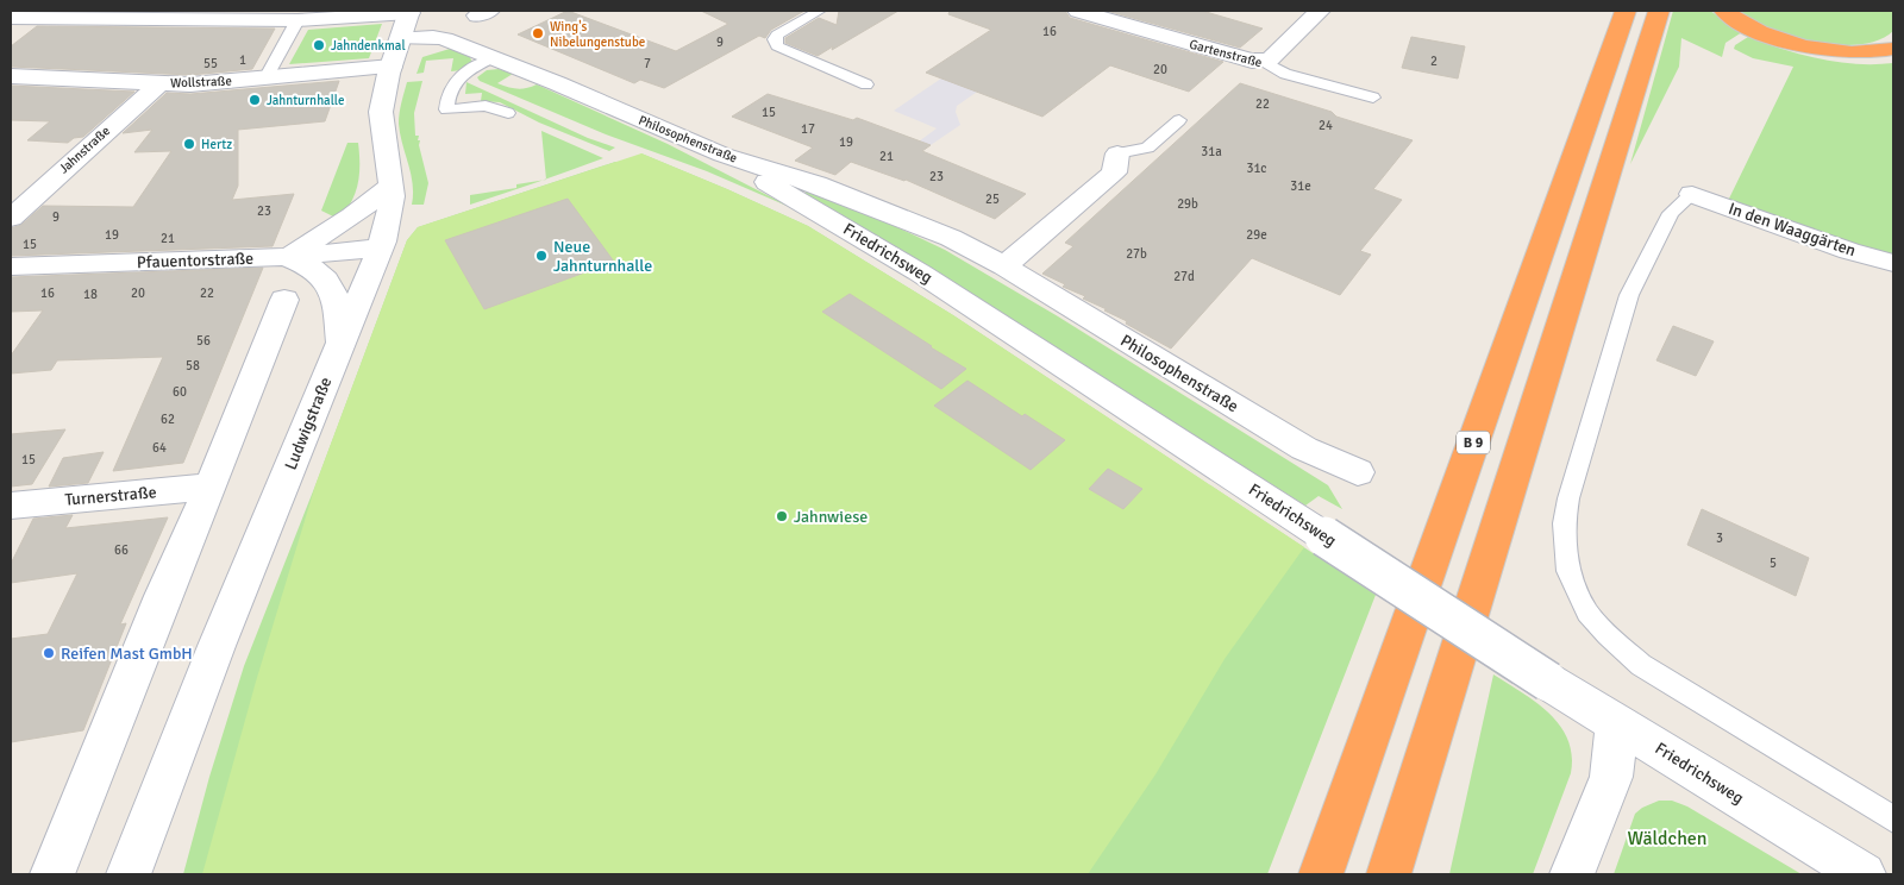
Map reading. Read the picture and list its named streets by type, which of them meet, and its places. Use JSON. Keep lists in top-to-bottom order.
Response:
{
  "streets": {
    "highway": ["B 9"],
    "street": [
      "Gartenstraße",
      "Wollstraße",
      "Philosophenstraße",
      "Jahnstraße",
      "In den Waaggärten",
      "Friedrichsweg",
      "Pfauentorstraße",
      "Ludwigstraße",
      "Turnerstraße"
    ]
  },
  "crossings": [
    ["Wollstraße", "Jahnstraße"],
    ["Wollstraße", "Ludwigstraße"],
    ["Philosophenstraße", "Friedrichsweg"],
    ["Philosophenstraße", "Ludwigstraße"],
    ["Pfauentorstraße", "Ludwigstraße"]
  ],
  "parks": ["Wäldchen"],
  "places": [
    "Wing's Nibelungenstube",
    "Jahndenkmal",
    "Jahnturnhalle",
    "Hertz",
    "Neue Jahnturnhalle",
    "Jahnwiese",
    "Reifen Mast GmbH"
  ],
  "house_numbers": [
    "16",
    "9",
    "1",
    "2",
    "55",
    "7",
    "20",
    "22",
    "15",
    "24",
    "17",
    "19",
    "31a",
    "21",
    "31c",
    "23",
    "31e",
    "25",
    "29b",
    "23",
    "9",
    "19",
    "29e",
    "21",
    "15",
    "27b",
    "27d",
    "16",
    "20",
    "22",
    "18",
    "56",
    "58",
    "60",
    "62",
    "64",
    "15",
    "3",
    "66",
    "5"
  ]
}
